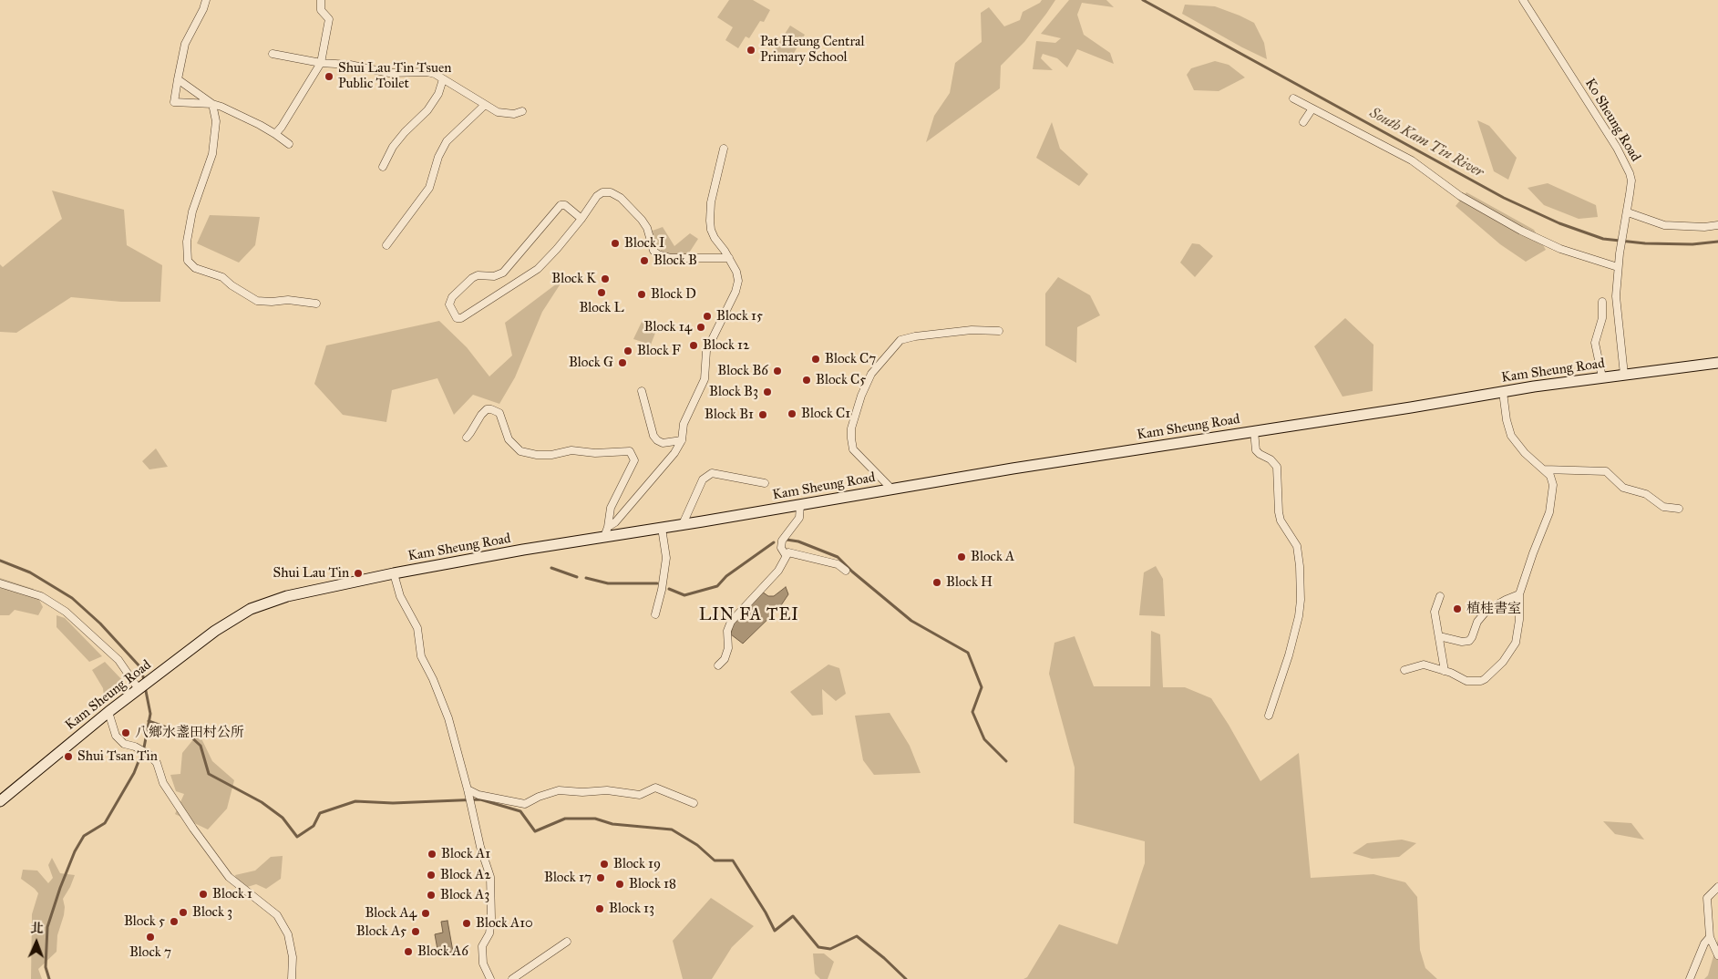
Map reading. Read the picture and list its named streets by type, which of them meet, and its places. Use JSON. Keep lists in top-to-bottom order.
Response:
{
  "streets": {
    "main road": ["Kam Sheung Road"],
    "street": ["Ko Sheung Road"]
  },
  "crossings": [
    ["Ko Sheung Road", "Kam Sheung Road"]
  ],
  "districts": ["LIN FA TEI"],
  "water": ["South Kam Tin River"],
  "places": [
    "Pat Heung Central Primary School",
    "Shui Lau Tin Tsuen Public Toilet",
    "Block I",
    "Block B",
    "Block K",
    "Block L",
    "Block D",
    "Block 15",
    "Block 14",
    "Block 12",
    "Block F",
    "Block C7",
    "Block G",
    "Block B6",
    "Block C5",
    "Block B3",
    "Block C1",
    "Block B1",
    "Block A",
    "Shui Lau Tin",
    "Block H",
    "植桂書室",
    "八鄉水盞田村公所",
    "Shui Tsan Tin",
    "Block A1",
    "Block 19",
    "Block A2",
    "Block 17",
    "Block 18",
    "Block 1",
    "Block A3",
    "Block 13",
    "Block 3",
    "Block A4",
    "Block 5",
    "Block A10",
    "Block A5",
    "Block 7",
    "Block A6"
  ],
  "north": "top"
}
